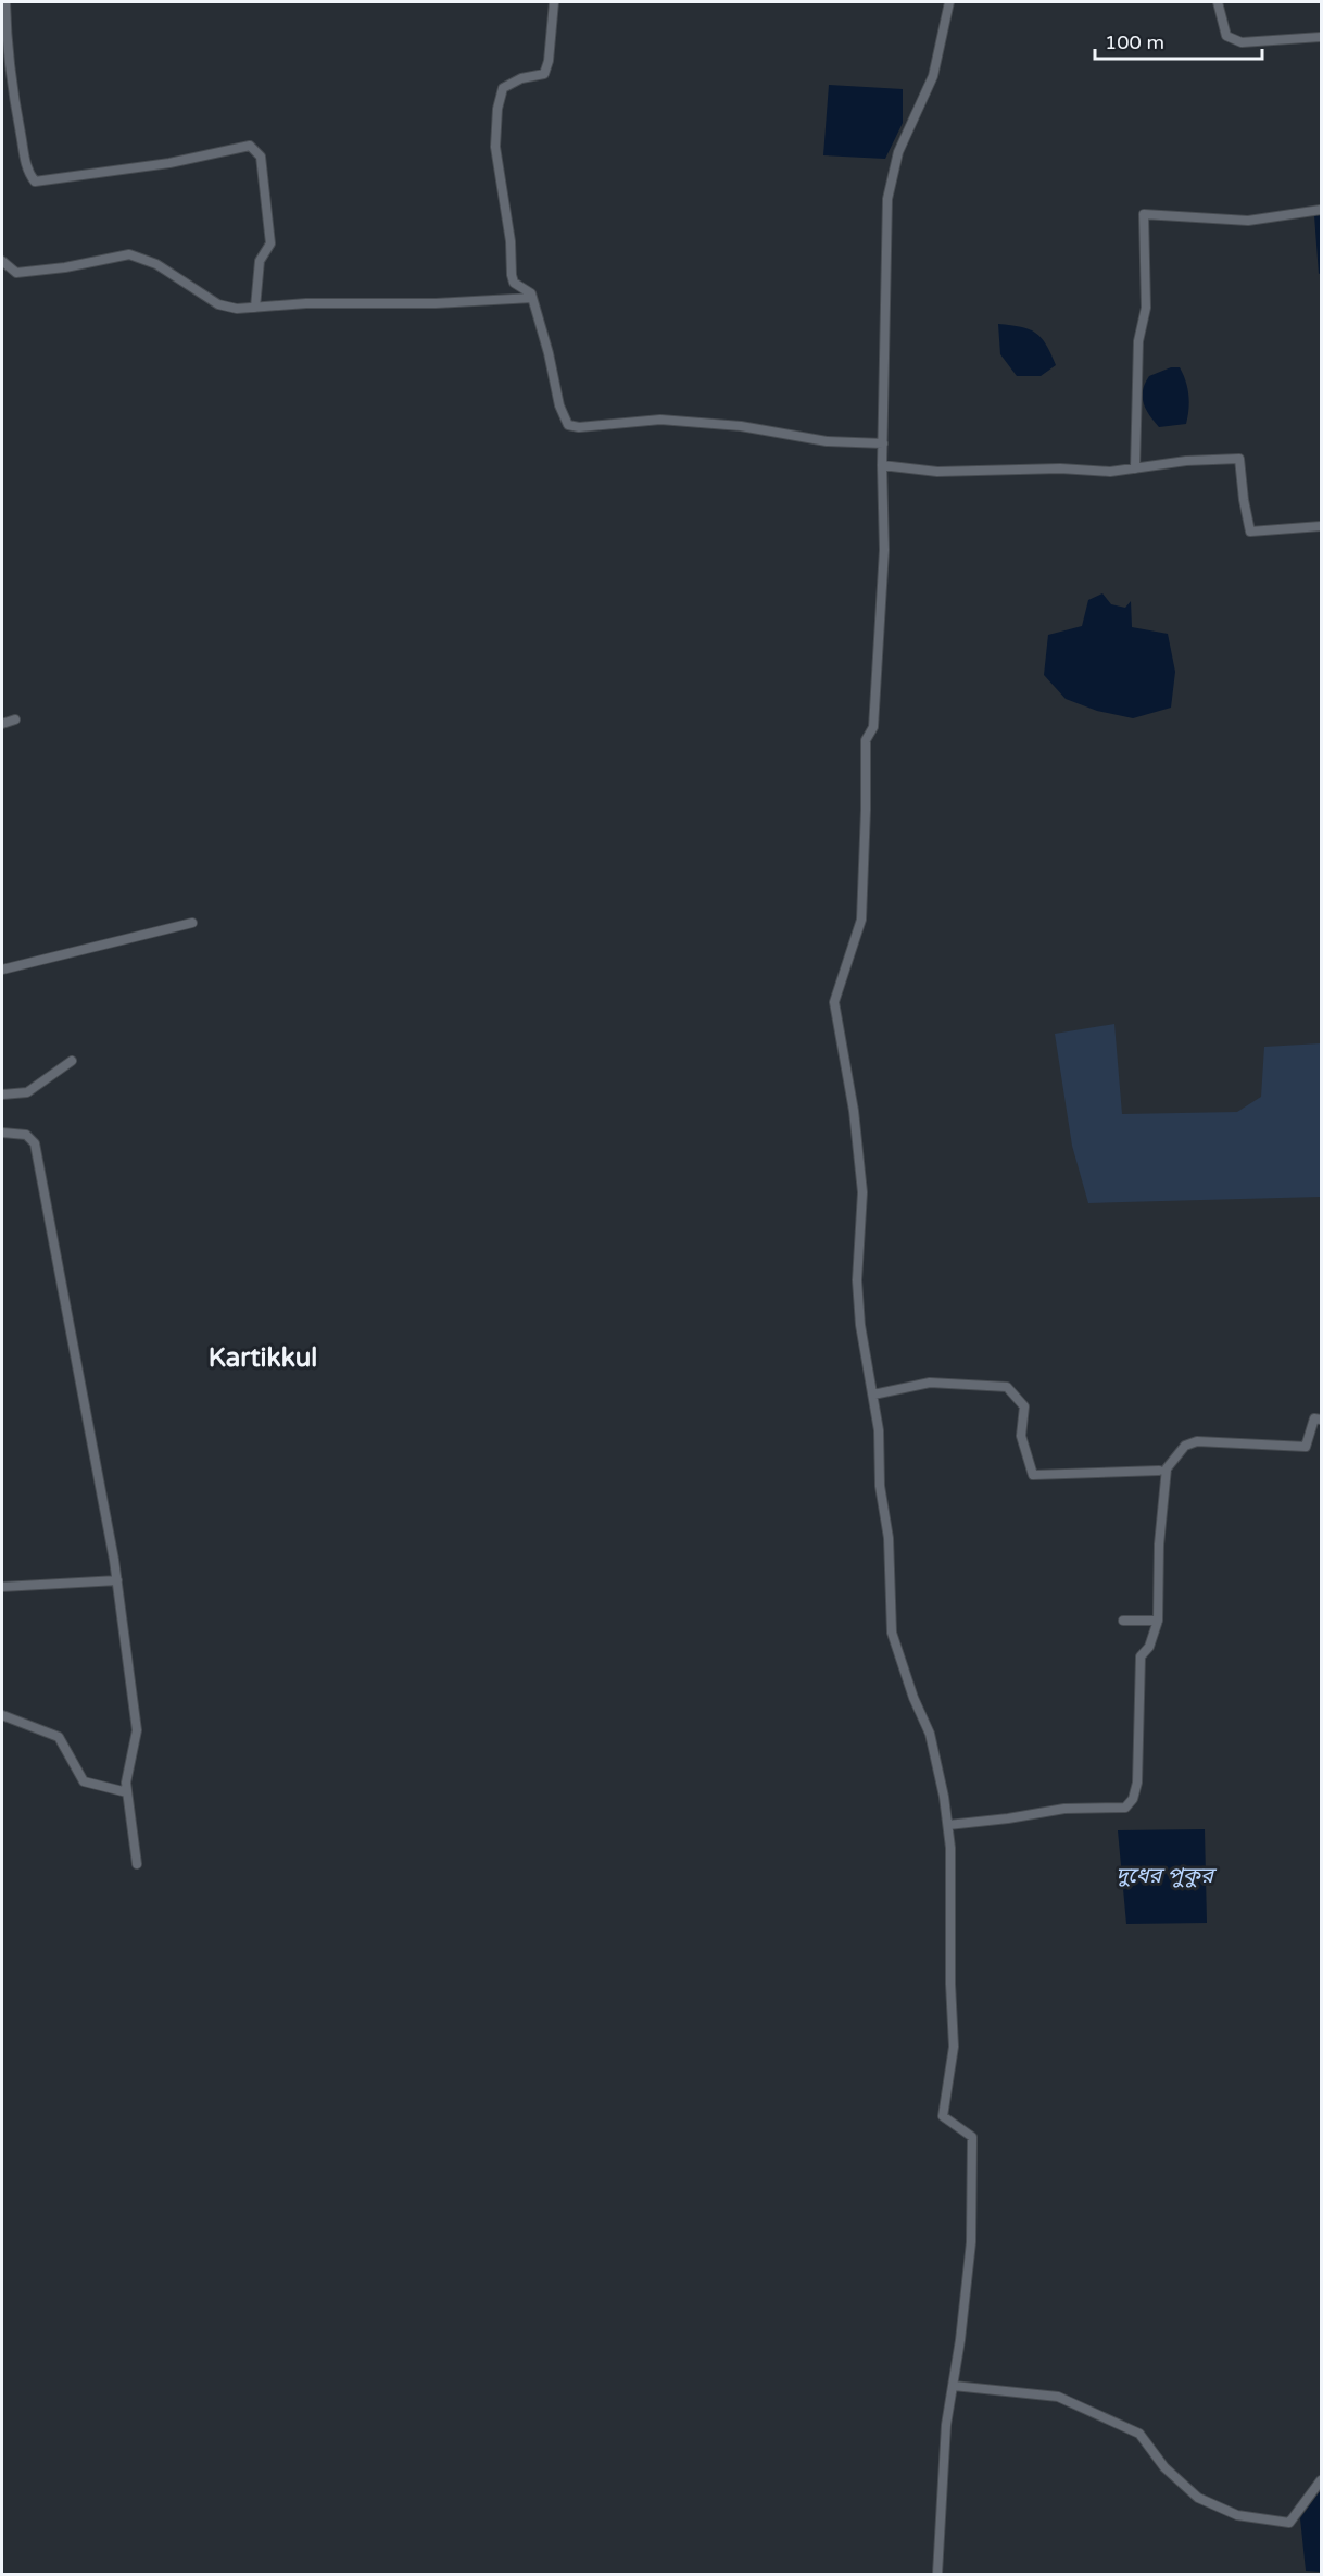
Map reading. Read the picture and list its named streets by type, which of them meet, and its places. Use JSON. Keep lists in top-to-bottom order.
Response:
{
  "districts": ["Kartikkul"],
  "water": ["দুধের পুকুর"],
  "scale_bar": "100 m"
}
